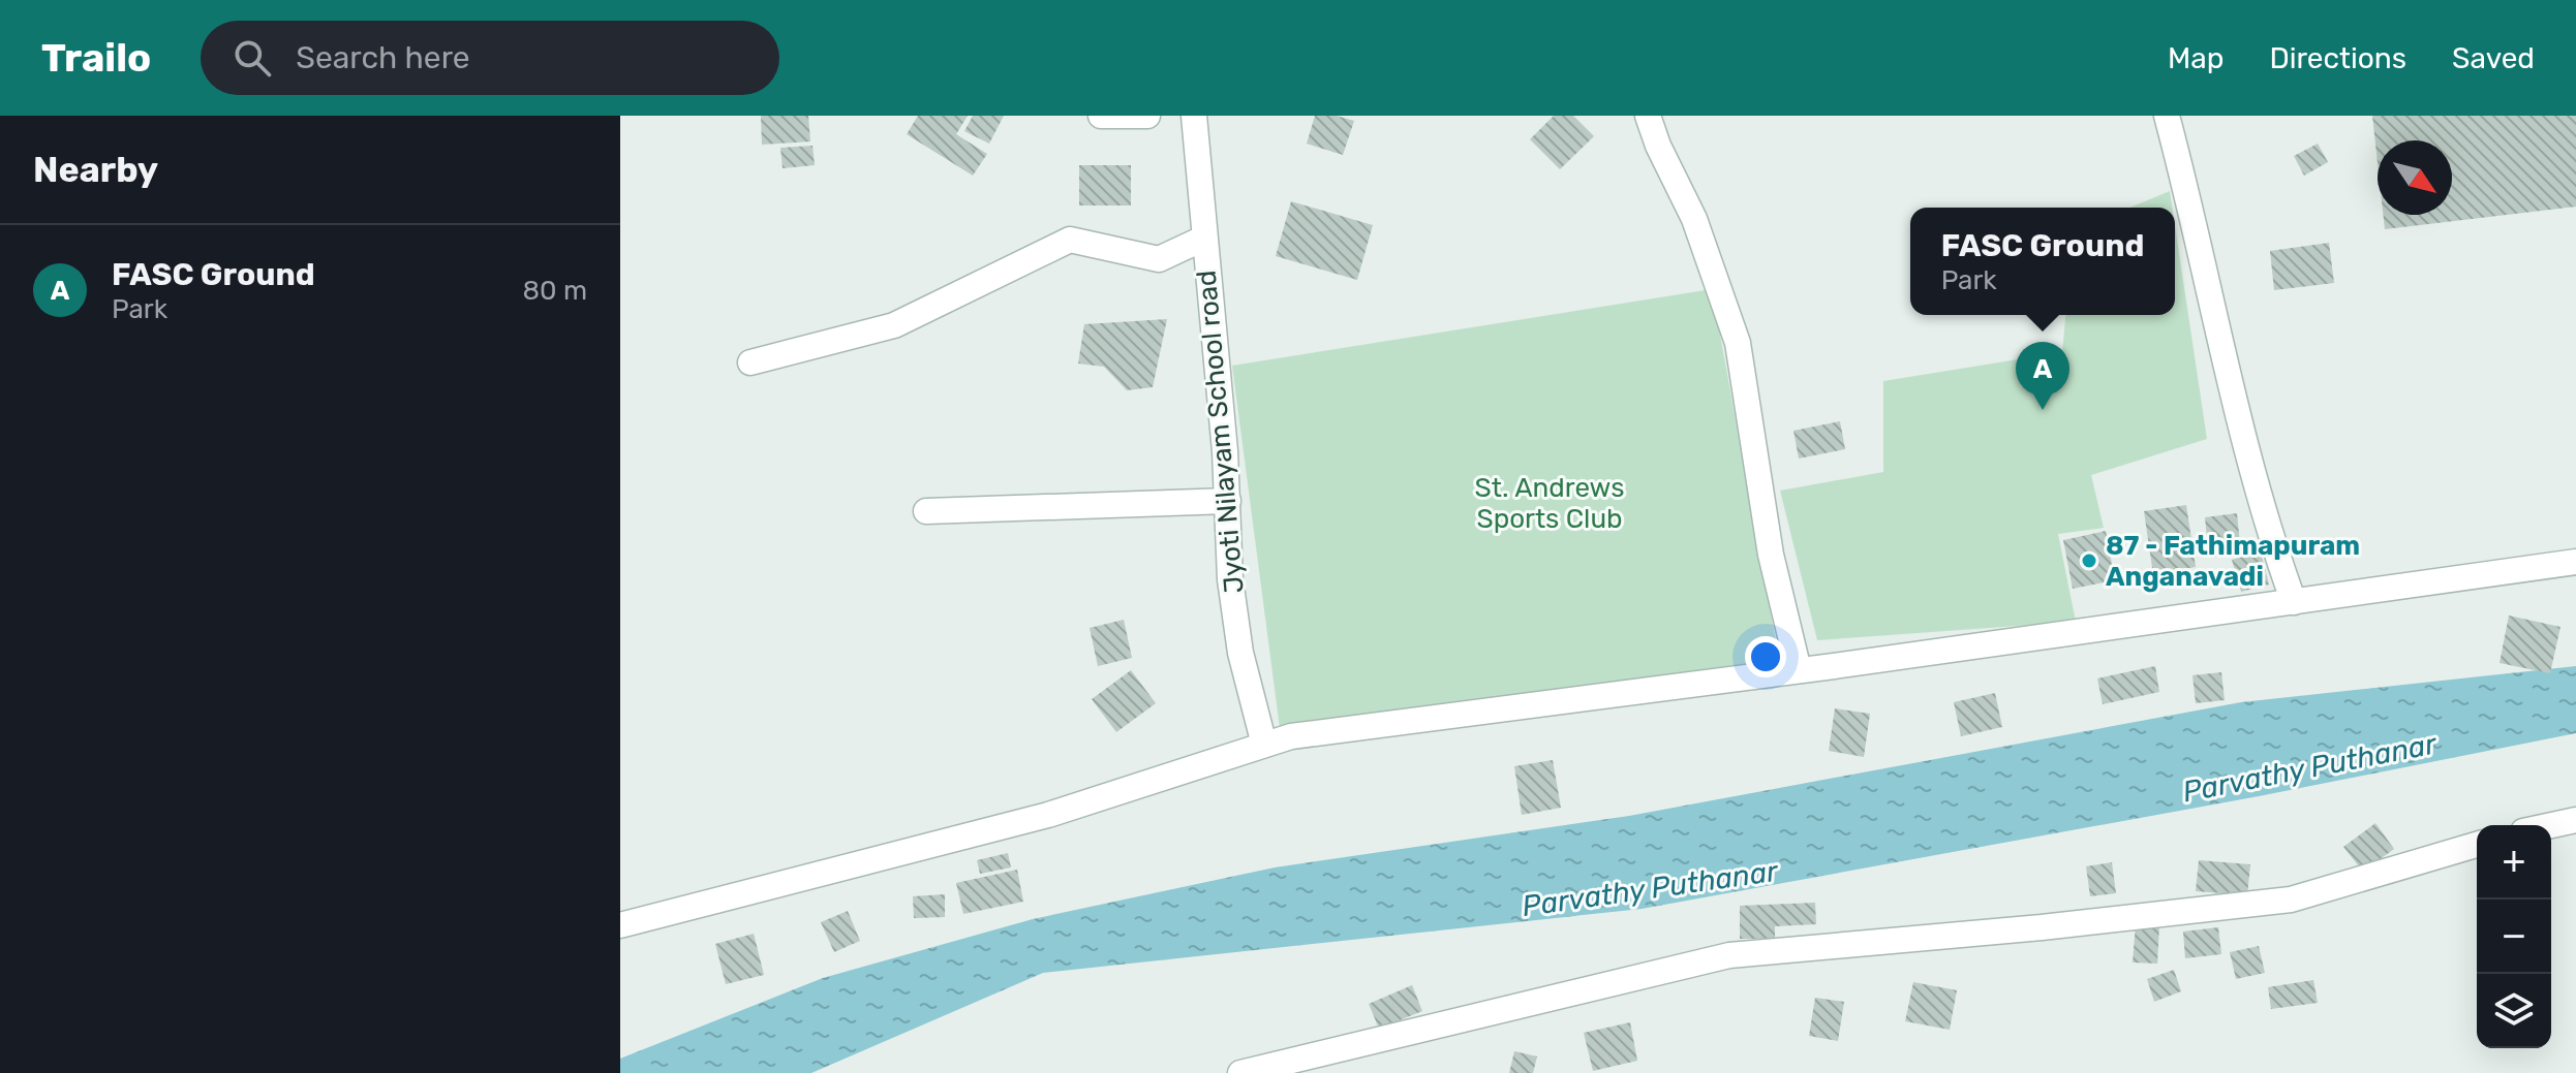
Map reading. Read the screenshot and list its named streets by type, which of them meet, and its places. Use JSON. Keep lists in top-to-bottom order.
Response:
{
  "streets": {
    "street": ["Jyoti Nilayam School road"]
  },
  "water": ["Parvathy Puthanar"],
  "parks": ["St. Andrews Sports Club"],
  "places": ["87 - Fathimapuram Anganavadi"],
  "north": "bottom right",
  "page": {
    "header": "Trailo",
    "search": "Search here",
    "nav": ["Map", "Directions", "Saved"],
    "heading": "Nearby",
    "popup": ["FASC Ground", "Park"],
    "list": [
      {
        "mark": "A",
        "name": "FASC Ground",
        "note": "Park",
        "value": "80 m"
      }
    ],
    "pins": "A",
    "map_buttons": ["+", "−"]
  }
}
